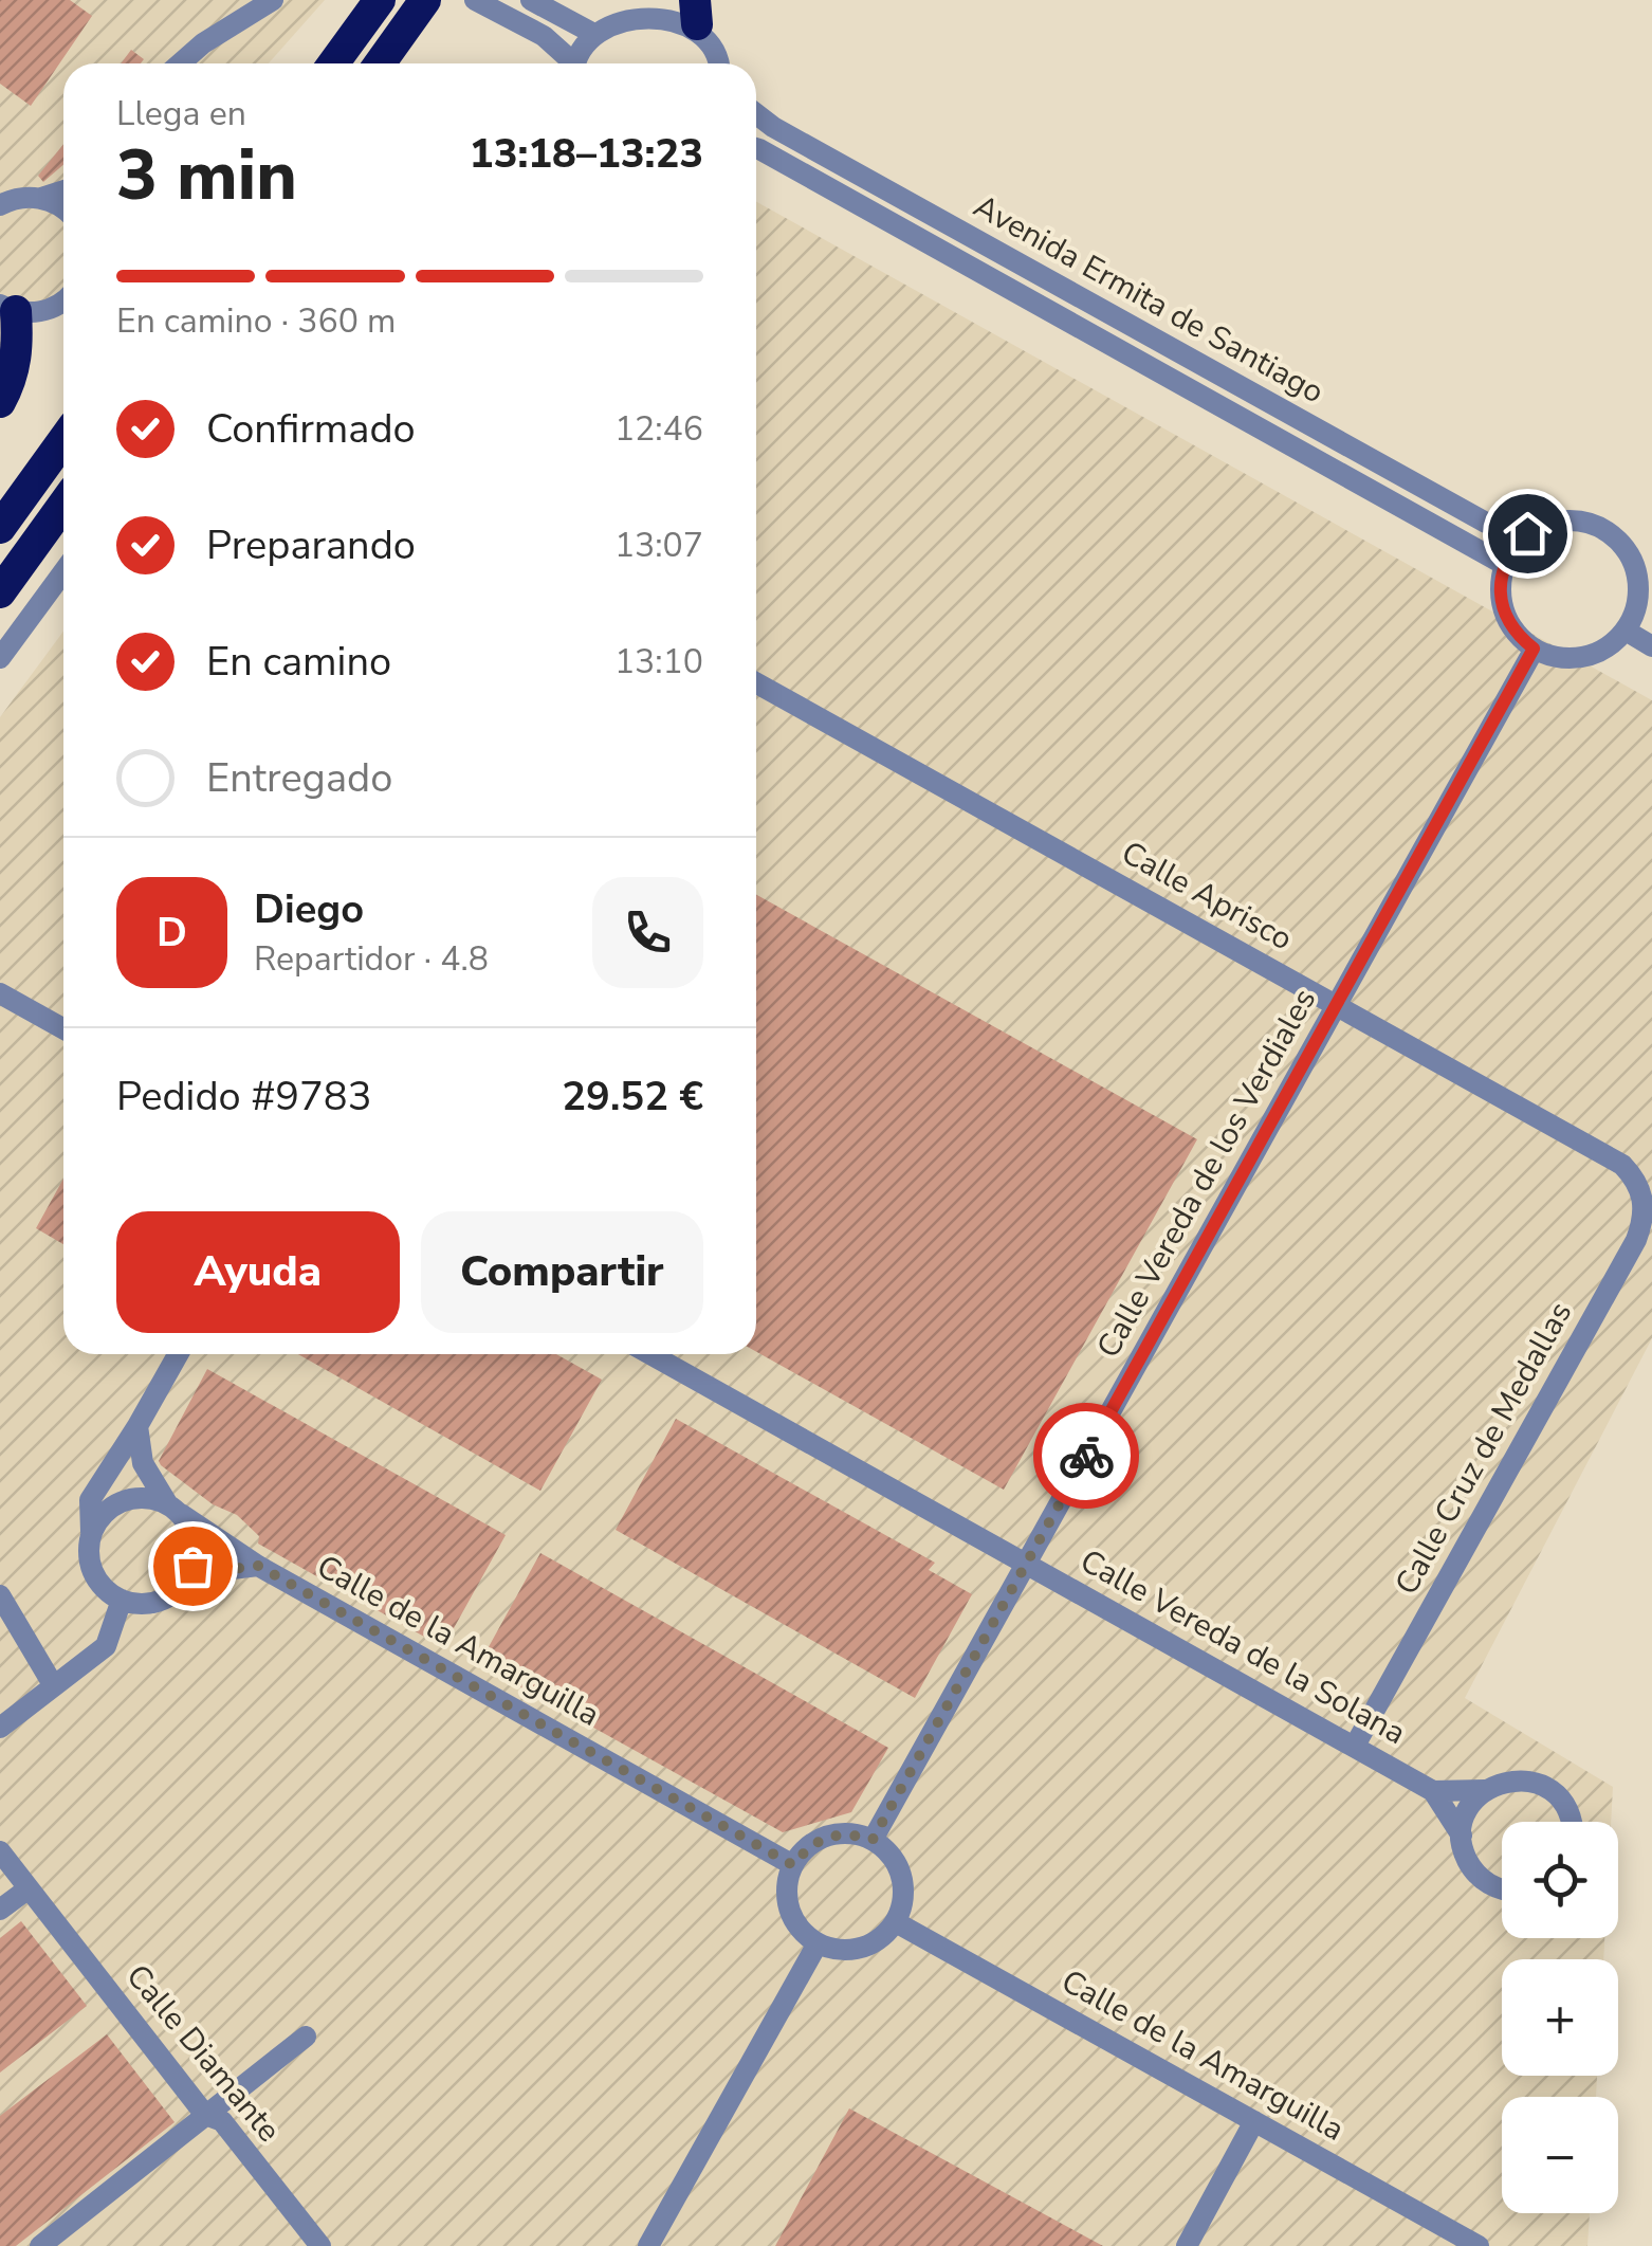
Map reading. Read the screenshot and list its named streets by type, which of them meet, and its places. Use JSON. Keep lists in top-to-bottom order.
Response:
{
  "streets": {
    "street": [
      "Avenida Ermita de Santiago",
      "Calle Aprisco",
      "Calle Vereda de los Verdiales",
      "Calle Cruz de Medallas",
      "Calle de la Amarguilla",
      "Calle Vereda de la Solana",
      "Calle Diamante"
    ]
  },
  "crossings": [
    ["Avenida Ermita de Santiago", "Calle Vereda de los Verdiales"],
    ["Calle Aprisco", "Calle Vereda de los Verdiales"],
    ["Calle Aprisco", "Calle Cruz de Medallas"],
    ["Calle Vereda de los Verdiales", "Calle de la Amarguilla"],
    ["Calle Vereda de los Verdiales", "Calle Vereda de la Solana"],
    ["Calle Cruz de Medallas", "Calle Vereda de la Solana"]
  ],
  "page": {
    "heading": ["3 min", "Llega en", "13:18–13:23"],
    "panel": [
      "Diego",
      "Repartidor · 4.8",
      "Pedido #9783",
      "29.52 €"
    ],
    "bar": "En camino · 360 m",
    "list": [
      ["Confirmado", "12:46"],
      ["Preparando", "13:07"],
      ["En camino", "13:10"],
      "Entregado"
    ],
    "round": "D",
    "buttons": ["Ayuda", "Compartir"],
    "map_buttons": ["+", "−"]
  }
}
